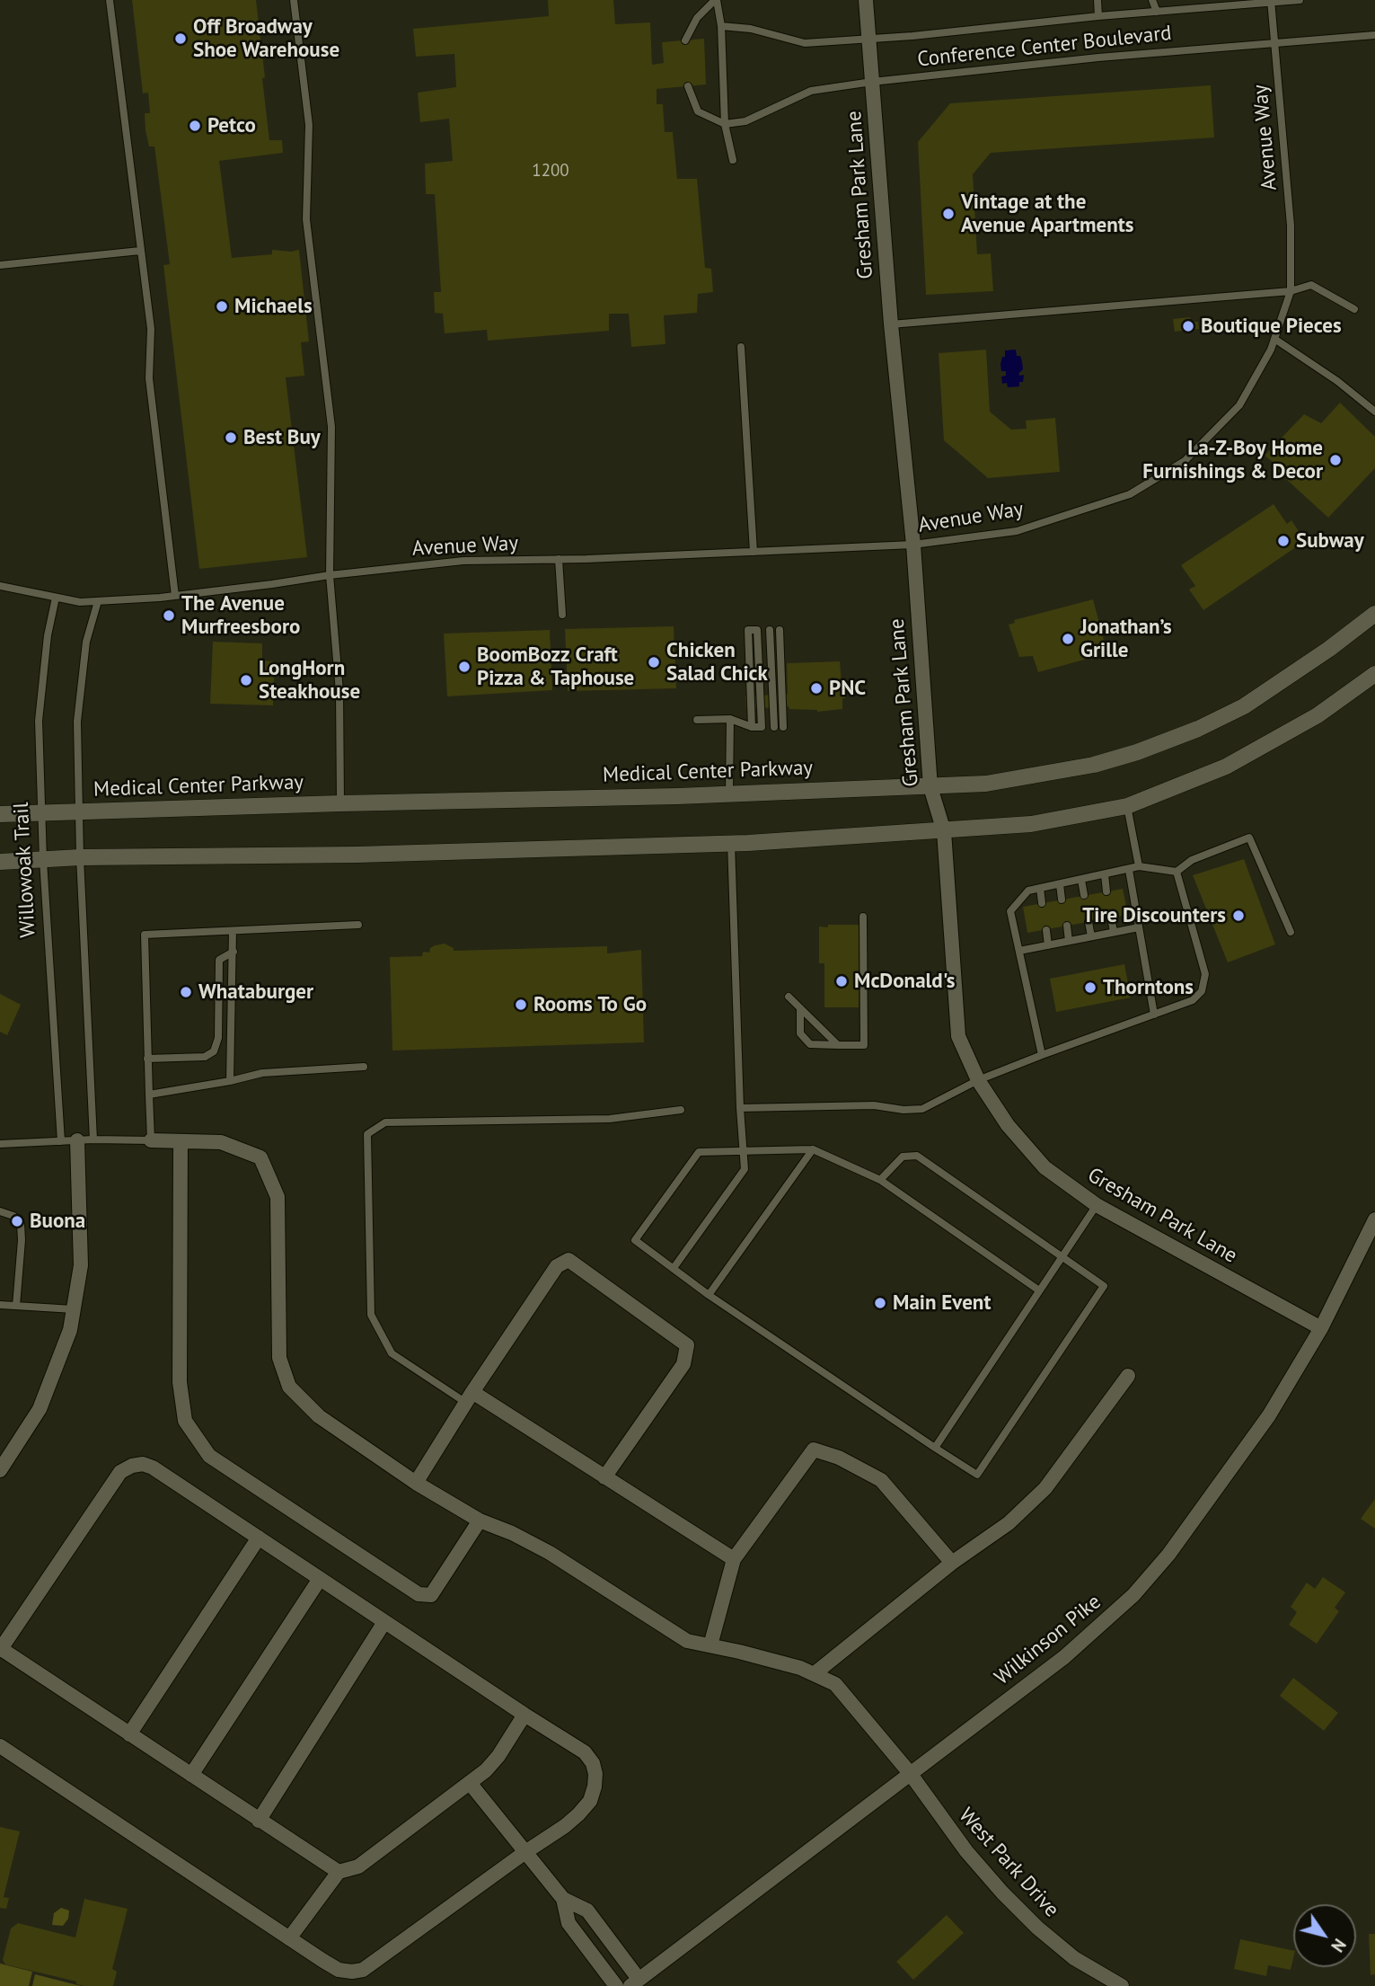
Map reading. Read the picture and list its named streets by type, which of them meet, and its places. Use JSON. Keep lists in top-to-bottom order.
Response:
{
  "streets": {
    "main road": ["Medical Center Parkway"],
    "street": ["Gresham Park Lane", "Wilkinson Pike", "West Park Drive"],
    "lane": ["Conference Center Boulevard", "Avenue Way", "Willowoak Trail"]
  },
  "crossings": [
    ["Conference Center Boulevard", "Avenue Way"],
    ["Conference Center Boulevard", "Gresham Park Lane"],
    ["Avenue Way", "Gresham Park Lane"],
    ["Avenue Way", "Willowoak Trail"],
    ["Gresham Park Lane", "Medical Center Parkway"],
    ["Gresham Park Lane", "Wilkinson Pike"],
    ["Medical Center Parkway", "Willowoak Trail"],
    ["Wilkinson Pike", "West Park Drive"]
  ],
  "places": [
    "Off Broadway Shoe Warehouse",
    "Petco",
    "Vintage at the Avenue Apartments",
    "Michaels",
    "Boutique Pieces",
    "Best Buy",
    "La-Z-Boy Home Furnishings & Decor",
    "Subway",
    "The Avenue Murfreesboro",
    "Jonathan’s Grille",
    "Chicken Salad Chick",
    "BoomBozz Craft Pizza & Taphouse",
    "LongHorn Steakhouse",
    "PNC",
    "Tire Discounters",
    "McDonald's",
    "Thorntons",
    "Whataburger",
    "Rooms To Go",
    "Buona",
    "Main Event"
  ],
  "house_numbers": ["1200"],
  "north": "bottom right"
}
